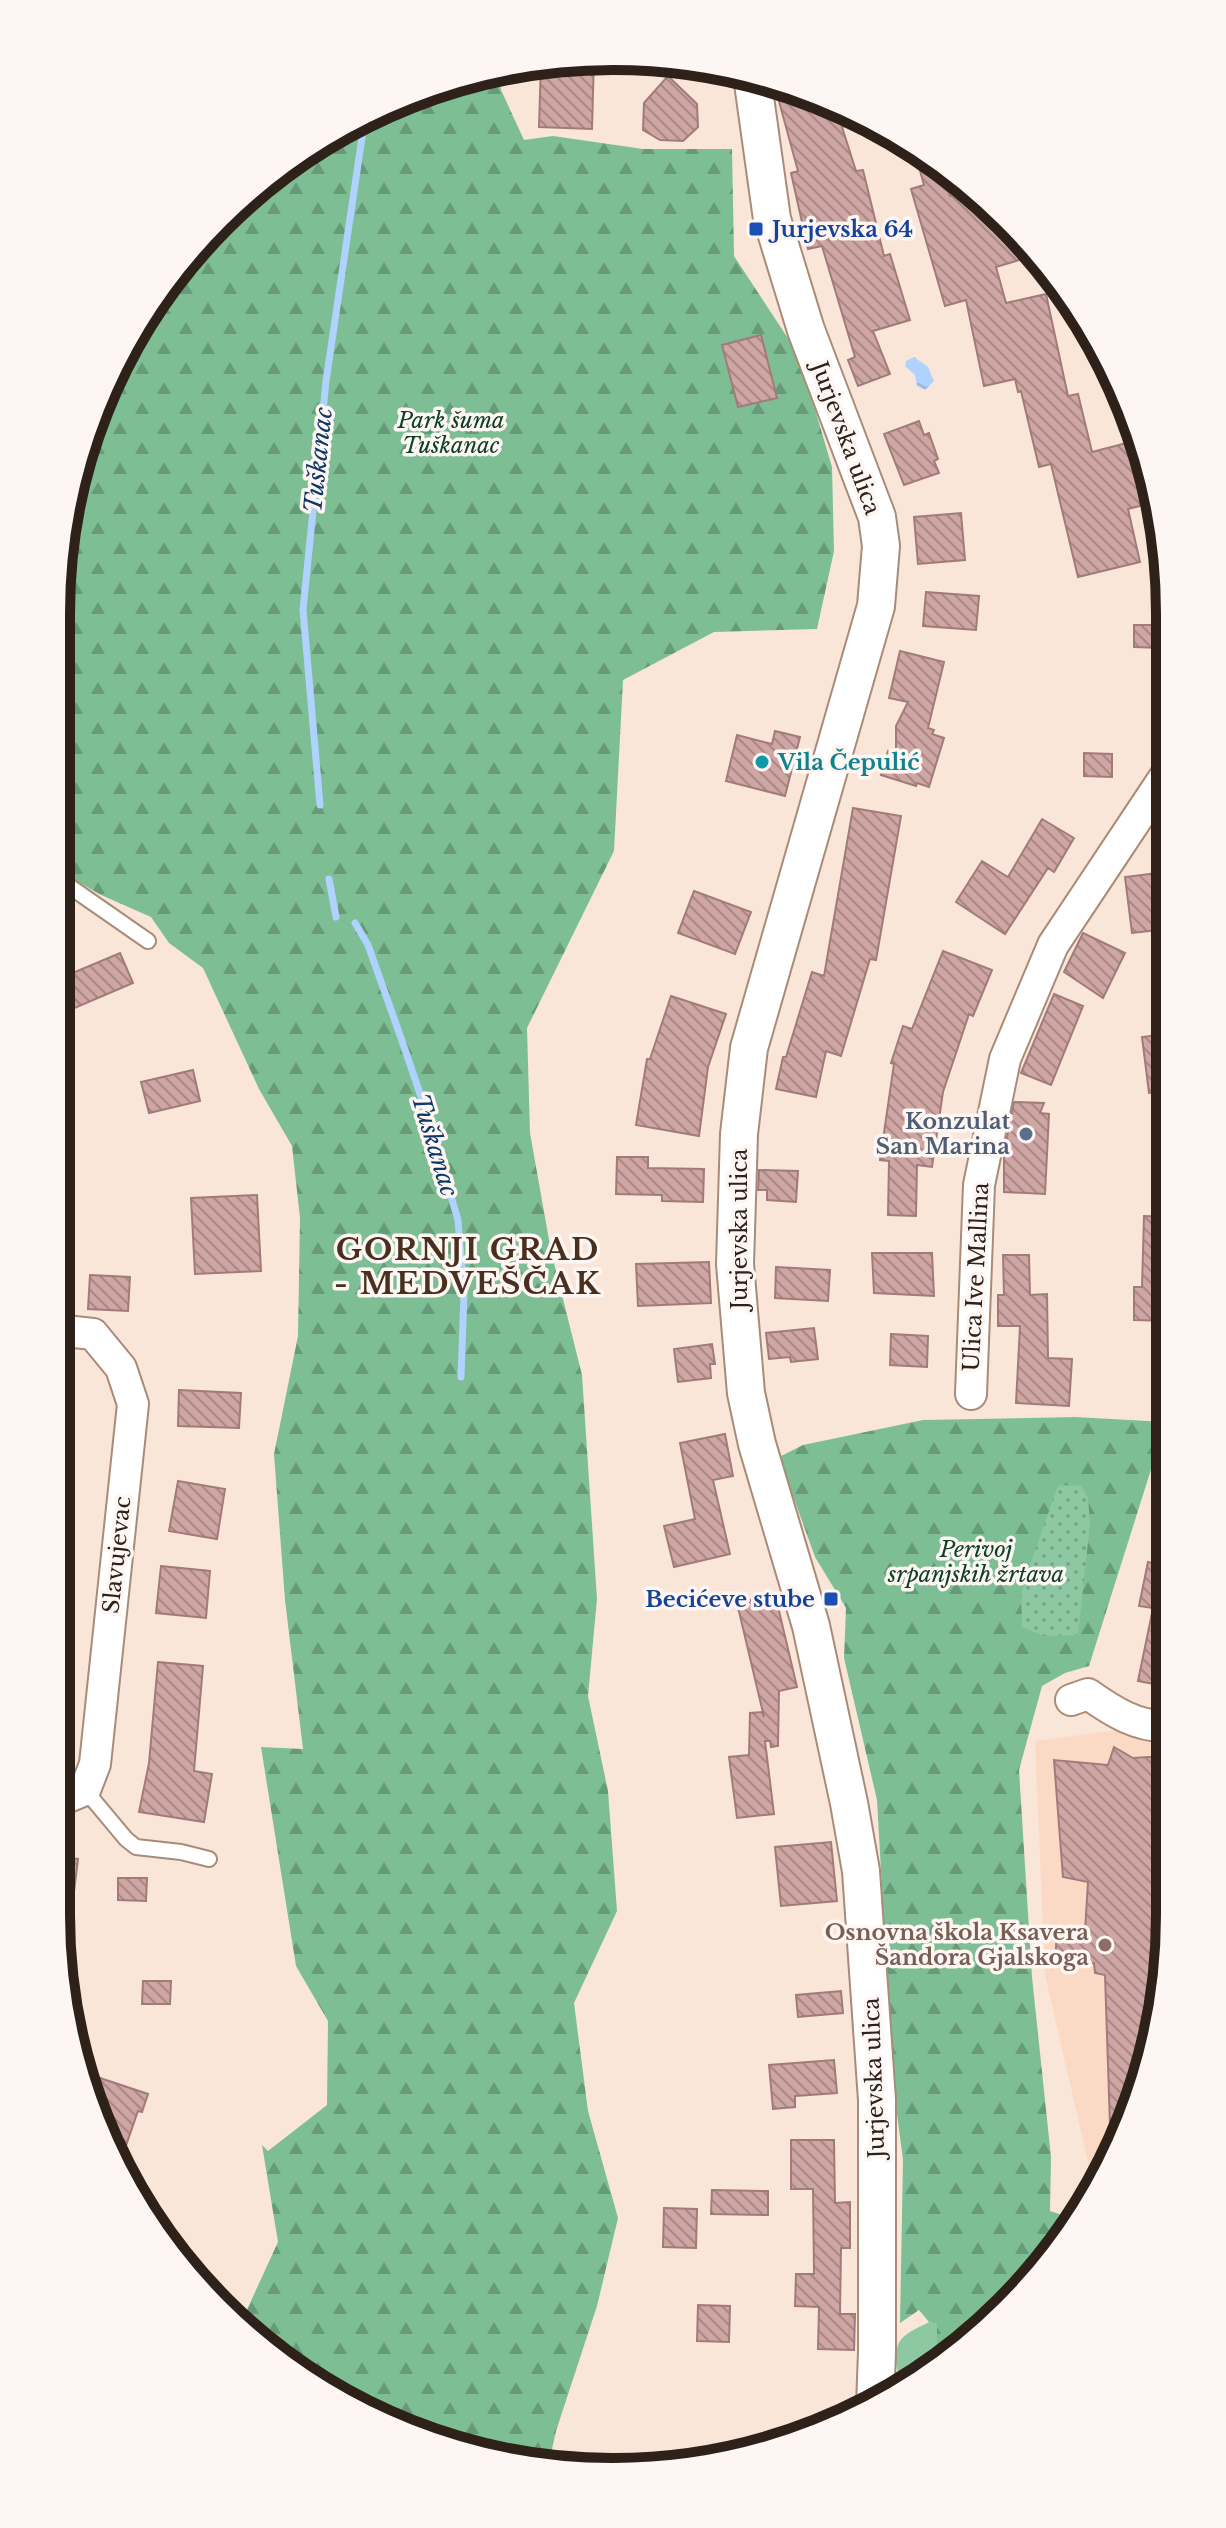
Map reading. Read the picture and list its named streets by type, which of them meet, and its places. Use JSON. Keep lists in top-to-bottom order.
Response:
{
  "streets": {
    "street": ["Jurjevska ulica", "Ulica Ive Mallina", "Slavujevac"]
  },
  "districts": ["GORNJI GRAD - MEDVEŠČAK"],
  "water": ["Tuškanac"],
  "parks": ["Park šuma Tuškanac", "Perivoj srpanjskih žrtava"],
  "places": {
    "transit": ["Jurjevska 64", "Becićeve stube"],
    "other": ["Vila Čepulić", "Konzulat San Marina", "Osnovna škola Ksavera Šandora Gjalskoga"]
  }
}
